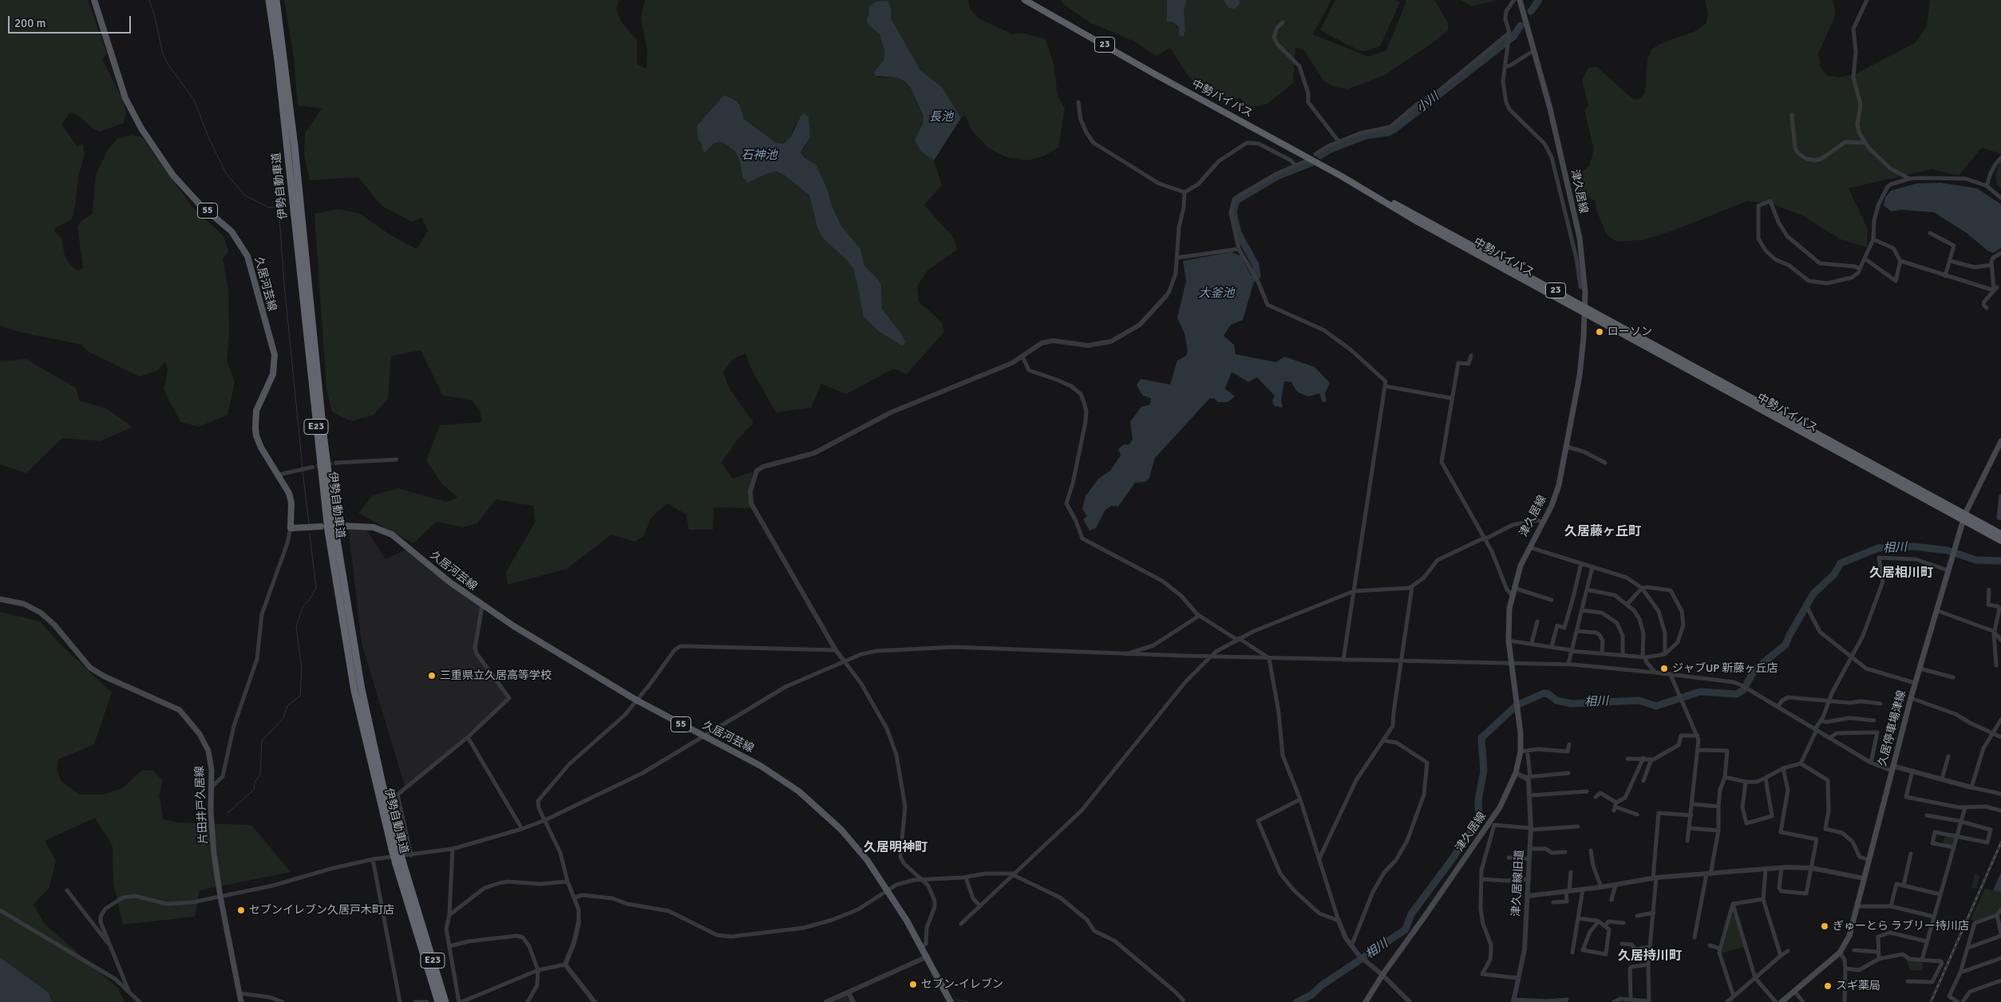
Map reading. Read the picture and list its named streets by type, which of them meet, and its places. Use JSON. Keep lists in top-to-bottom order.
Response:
{
  "streets": {
    "highway": [
      "23",
      "中勢バイパス",
      "伊勢自動車道",
      "E23"
    ],
    "main road": [
      "津久居線",
      "55",
      "久居河芸線",
      "久居停車場津線",
      "片田井戸久居線"
    ],
    "street": ["津久居線旧道"]
  },
  "crossings": [
    ["中勢バイパス", "津久居線"],
    ["中勢バイパス", "久居停車場津線"]
  ],
  "districts": [
    "久居藤ヶ丘町",
    "久居相川町",
    "久居明神町",
    "久居持川町"
  ],
  "water": [
    "小川",
    "長池",
    "石神池",
    "大釜池",
    "相川"
  ],
  "places": [
    "ローソン",
    "ジャブUP 新藤ヶ丘店",
    "三重県立久居高等学校",
    "セブンイレブン久居戸木町店",
    "ぎゅーとら ラブリー持川店",
    "セブン-イレブン",
    "スギ薬局"
  ],
  "scale_bar": "200 m"
}
